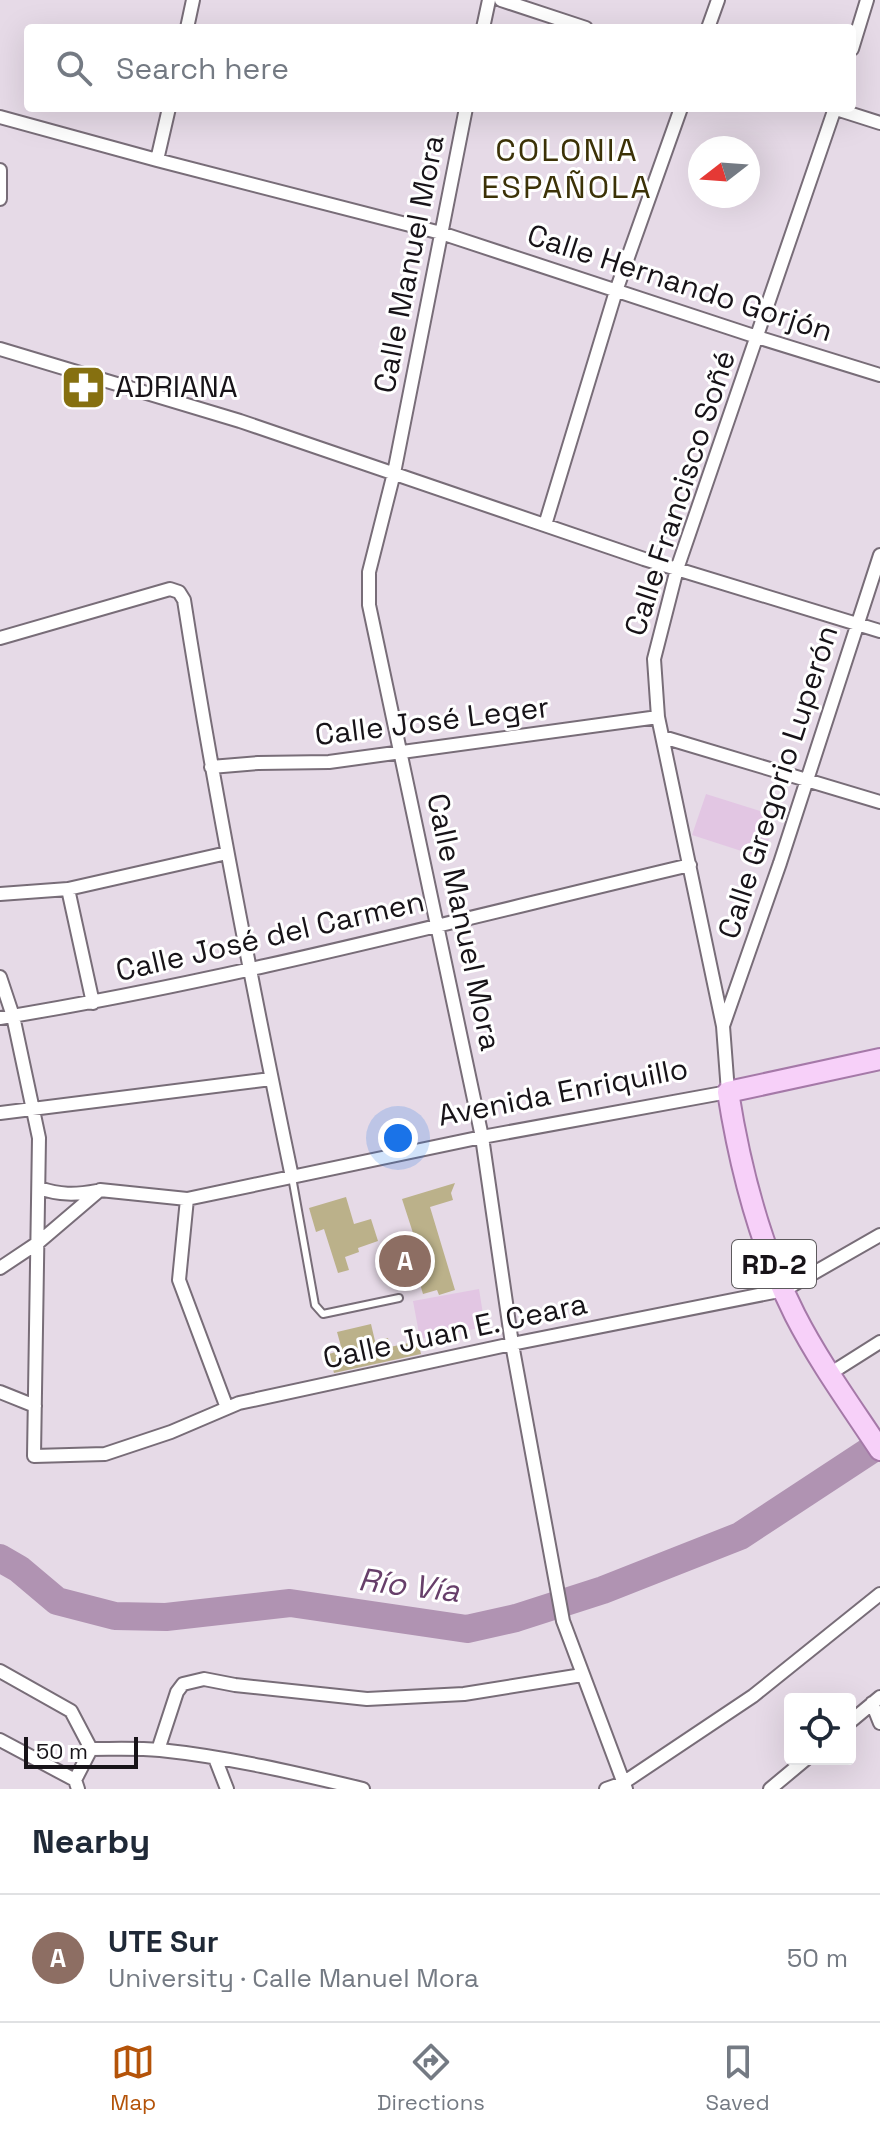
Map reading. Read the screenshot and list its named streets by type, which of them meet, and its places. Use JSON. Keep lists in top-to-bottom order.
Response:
{
  "streets": {
    "main road": ["Avenida Enriquillo", "RD-2"],
    "street": [
      "Calle Manuel Mora",
      "Calle Hernando Gorjón",
      "Calle Francisco Soñé",
      "Calle José Leger",
      "Calle Gregorio Luperón",
      "Calle José del Carmen",
      "Calle Juan E. Ceara"
    ]
  },
  "crossings": [
    ["Calle Manuel Mora", "Calle Hernando Gorjón"],
    ["Calle Manuel Mora", "Calle José Leger"],
    ["Calle Manuel Mora", "Calle José del Carmen"],
    ["Calle Manuel Mora", "Avenida Enriquillo"],
    ["Calle Manuel Mora", "Calle Juan E. Ceara"],
    ["Calle Hernando Gorjón", "Calle Francisco Soñé"],
    ["Calle Francisco Soñé", "Calle José Leger"],
    ["Calle Francisco Soñé", "Calle Gregorio Luperón"],
    ["Calle Francisco Soñé", "Calle José del Carmen"],
    ["Calle Francisco Soñé", "Avenida Enriquillo"],
    ["Calle Francisco Soñé", "RD-2"],
    ["Avenida Enriquillo", "RD-2"],
    ["RD-2", "Calle Juan E. Ceara"]
  ],
  "districts": ["COLONIA ESPAÑOLA"],
  "water": ["Río Vía"],
  "places": {
    "pharmacy": ["ADRIANA"]
  },
  "scale_bar": "50 m",
  "north": "left",
  "page": {
    "search": "Search here",
    "pins": "A",
    "scale": "50 m",
    "heading": "Nearby",
    "list": [
      {
        "mark": "A",
        "name": "UTE Sur",
        "note": "University · Calle Manuel Mora",
        "value": "50 m"
      }
    ],
    "nav": ["Map", "Directions", "Saved"]
  }
}
